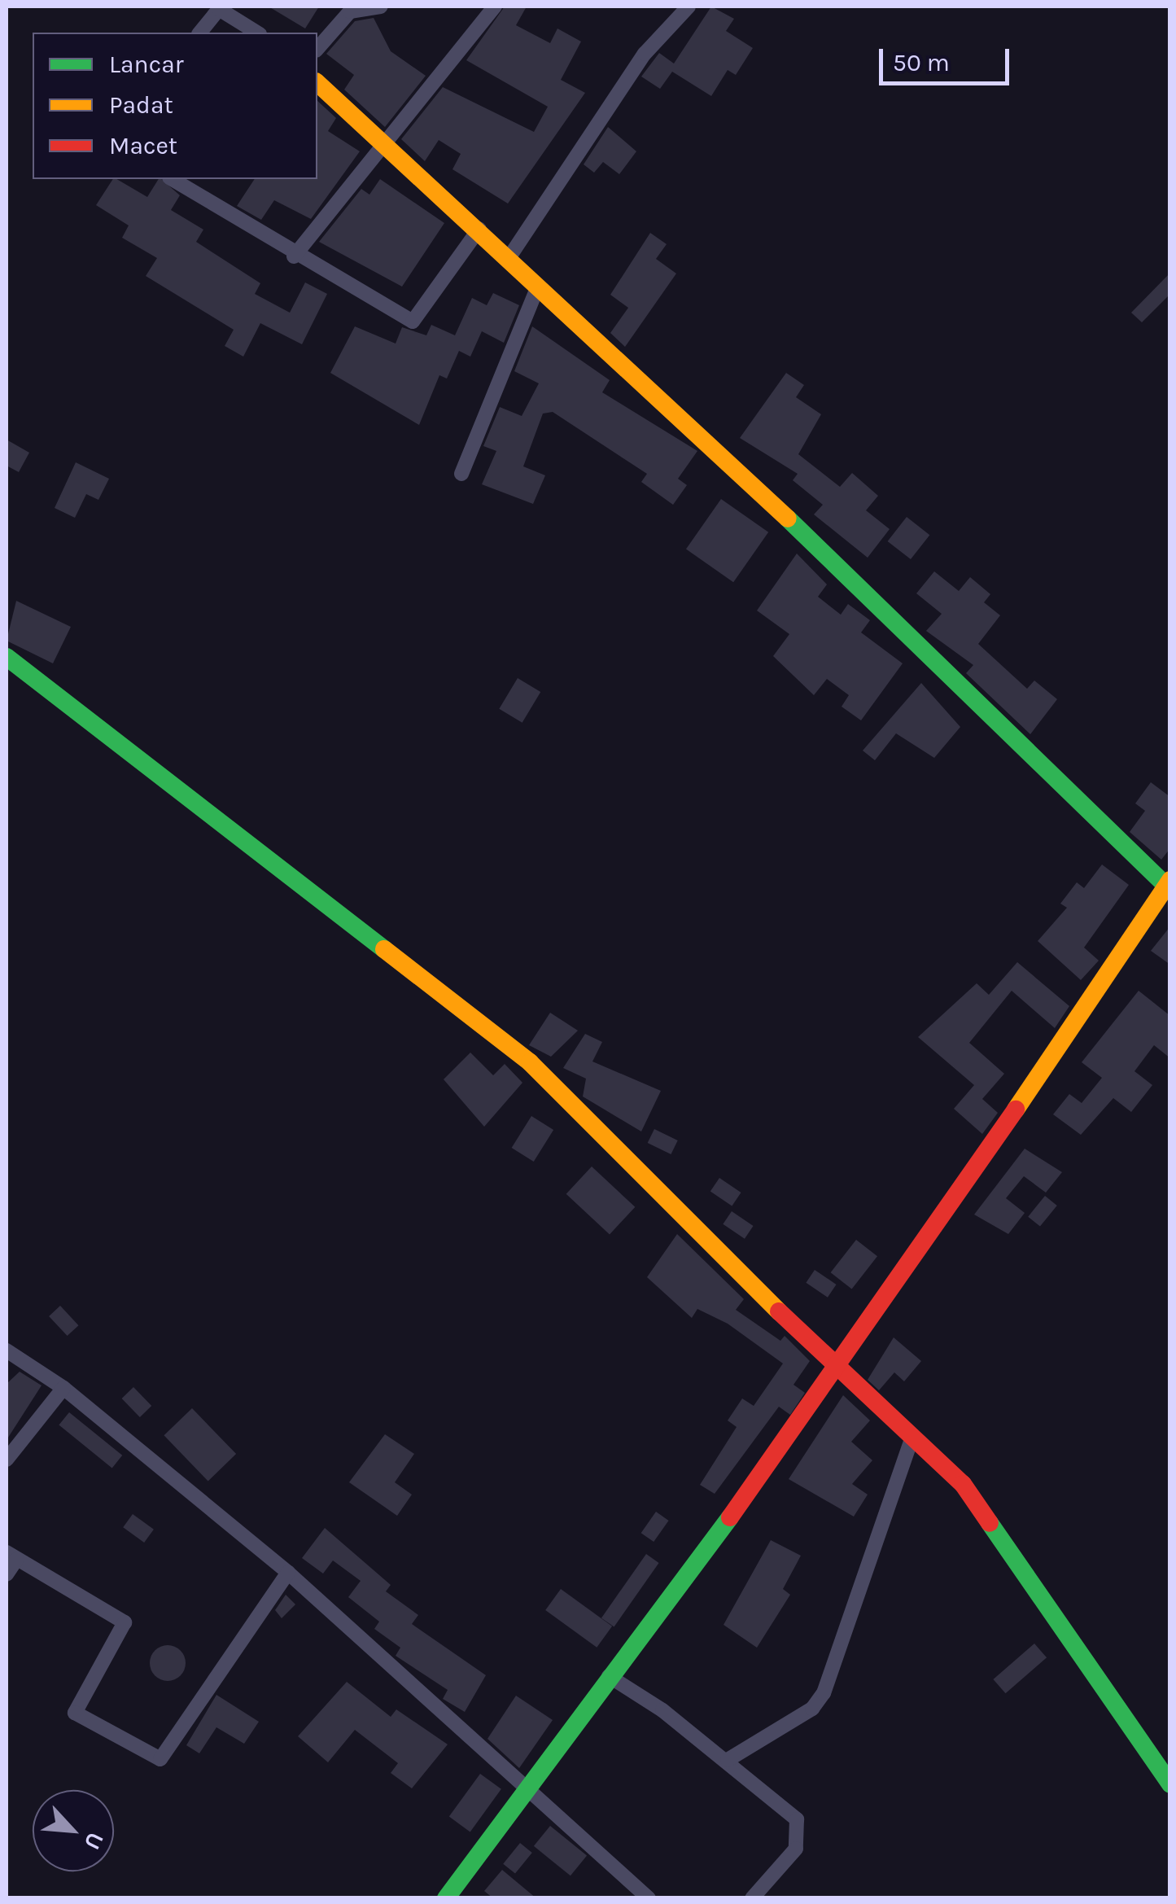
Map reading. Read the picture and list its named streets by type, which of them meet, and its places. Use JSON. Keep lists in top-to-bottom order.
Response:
{
  "legend": ["Lancar", "Padat", "Macet"],
  "scale_bar": "50 m",
  "north": "bottom right"
}
